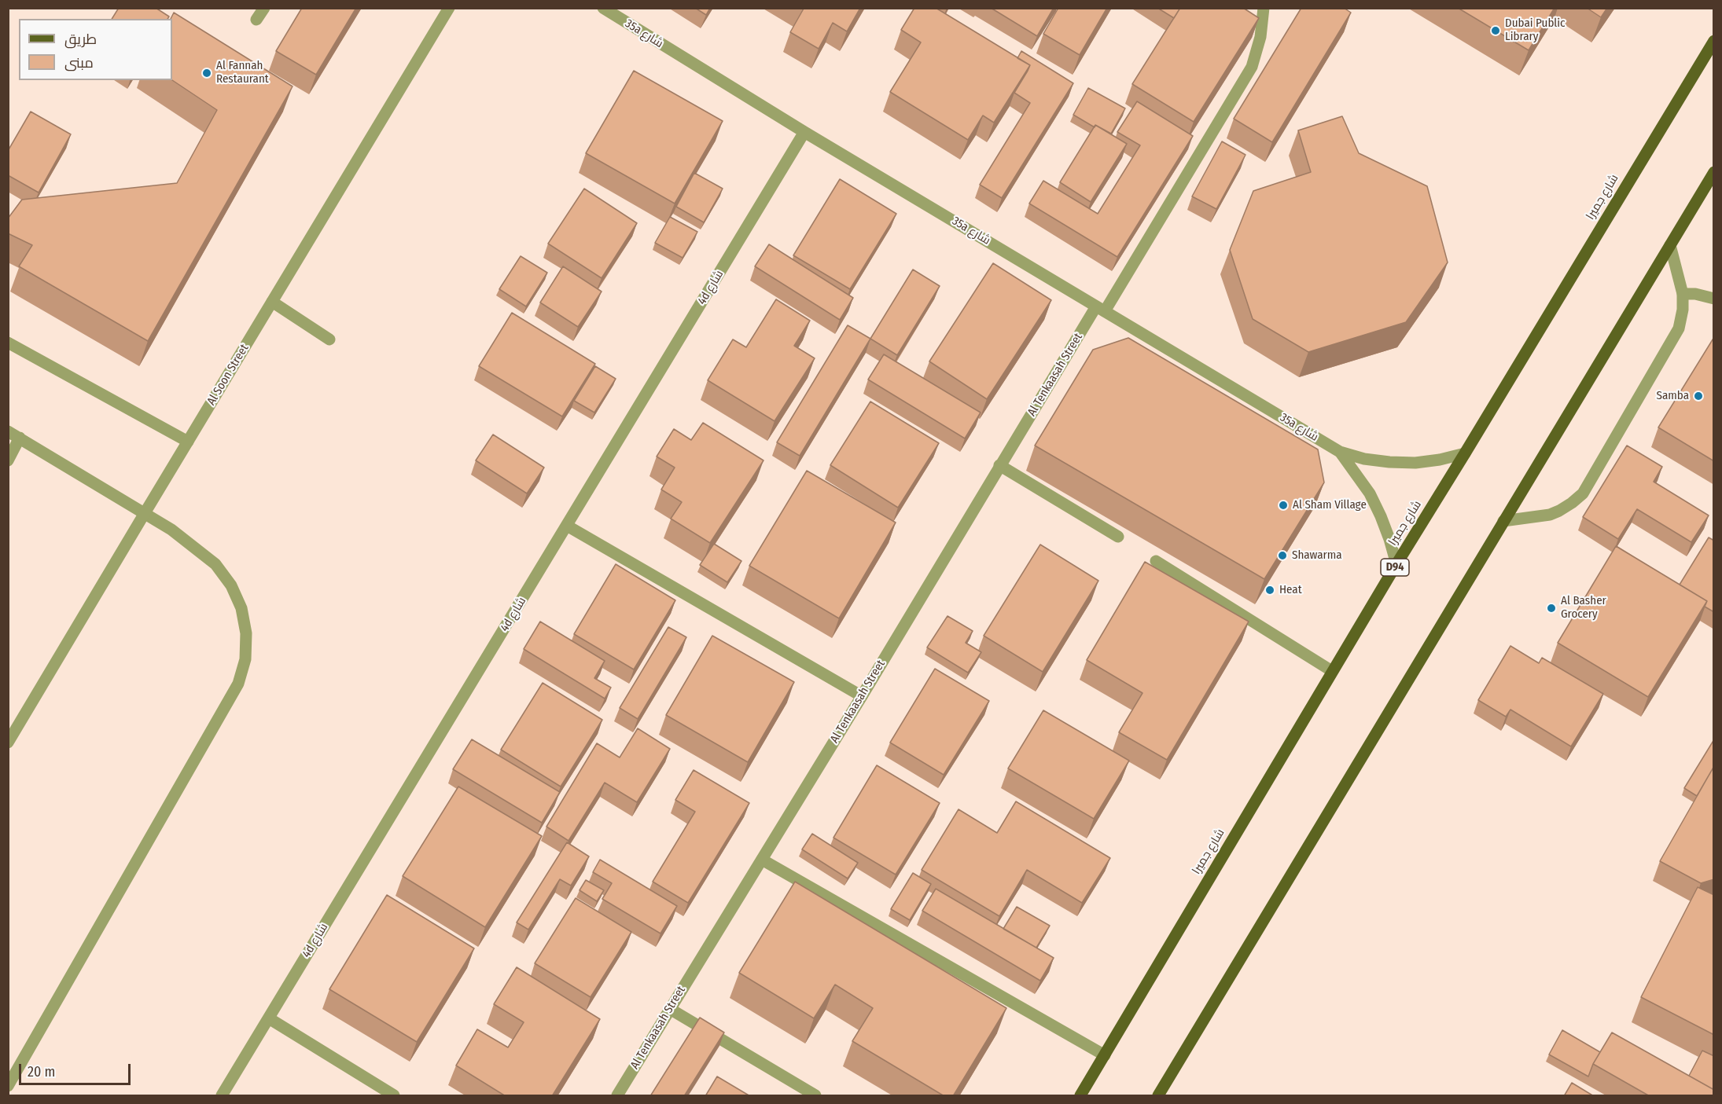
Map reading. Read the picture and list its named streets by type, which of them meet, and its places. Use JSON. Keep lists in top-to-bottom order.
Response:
{
  "streets": {
    "main road": ["شارع جميرا", "D94"],
    "street": [
      "35a شارع",
      "4d شارع",
      "Al Soon Street",
      "Al Tenkaasah Street"
    ]
  },
  "crossings": [
    ["35a شارع", "شارع جميرا"],
    ["35a شارع", "4d شارع"],
    ["35a شارع", "Al Tenkaasah Street"]
  ],
  "places": [
    "Dubai Public Library",
    "Al Fannah Restaurant",
    "Samba",
    "Al Sham Village",
    "Shawarma",
    "Heat",
    "Al Basher Grocery"
  ],
  "legend": ["طريق", "مبنى"],
  "scale_bar": "20 m"
}
